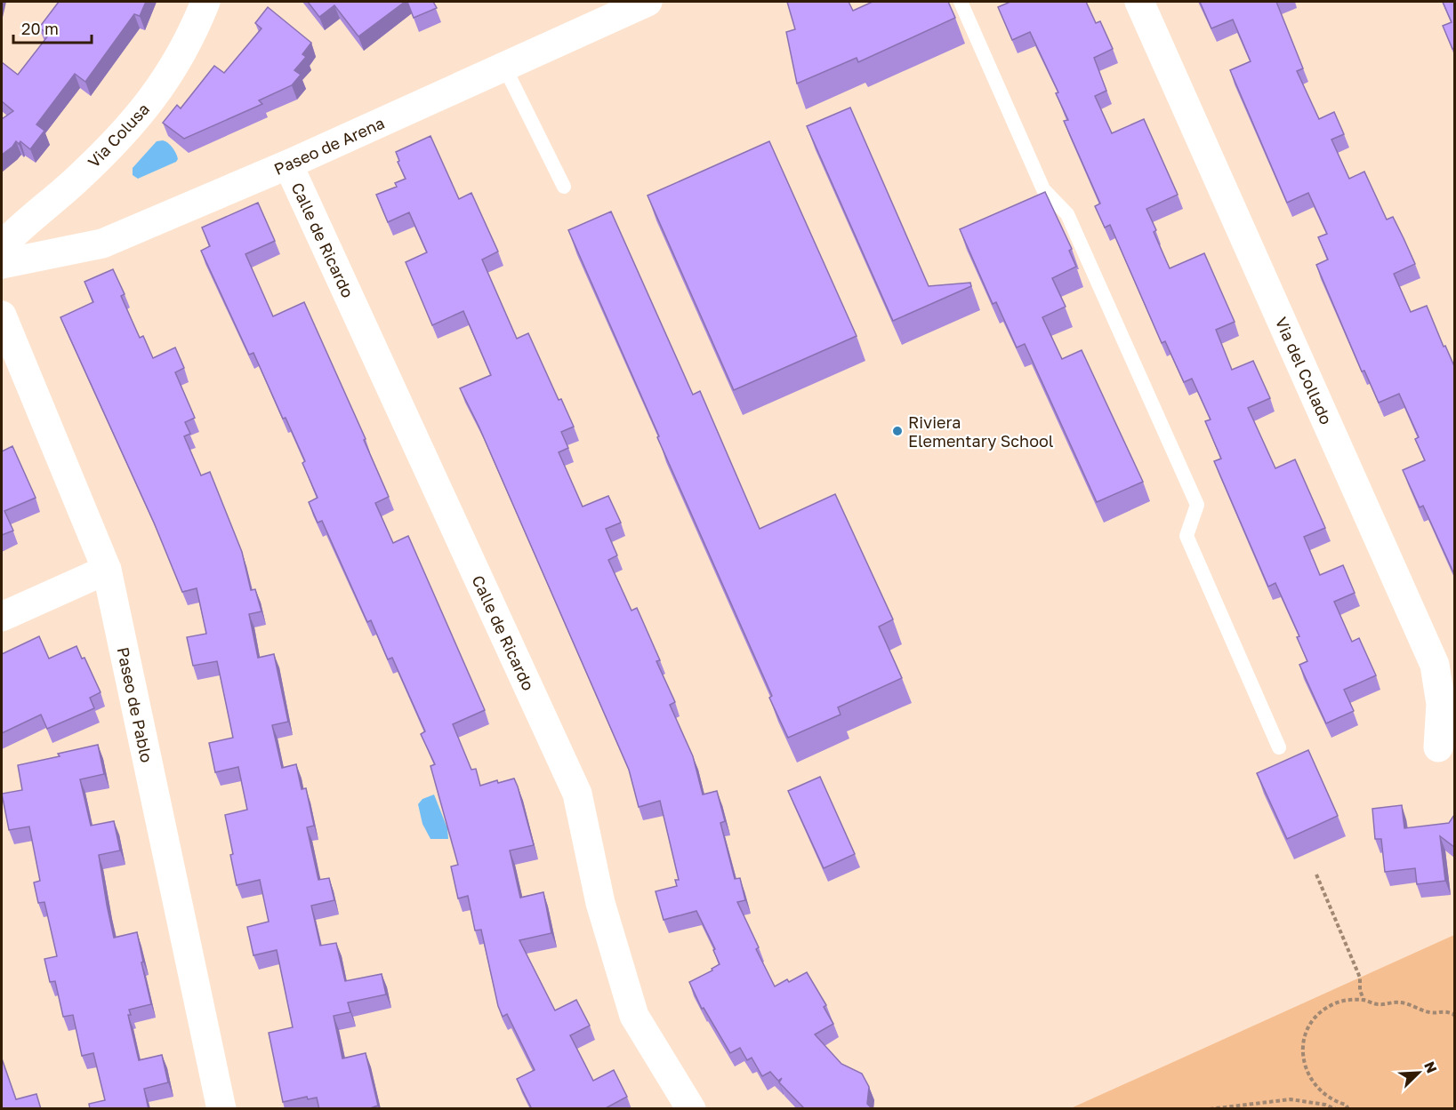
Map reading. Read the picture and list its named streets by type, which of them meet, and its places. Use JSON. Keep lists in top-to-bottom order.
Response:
{
  "streets": {
    "street": [
      "Via Colusa",
      "Paseo de Arena",
      "Calle de Ricardo",
      "Via del Collado",
      "Paseo de Pablo"
    ]
  },
  "crossings": [
    ["Paseo de Arena", "Calle de Ricardo"]
  ],
  "places": ["Riviera Elementary School"],
  "scale_bar": "20 m",
  "north": "top right"
}
